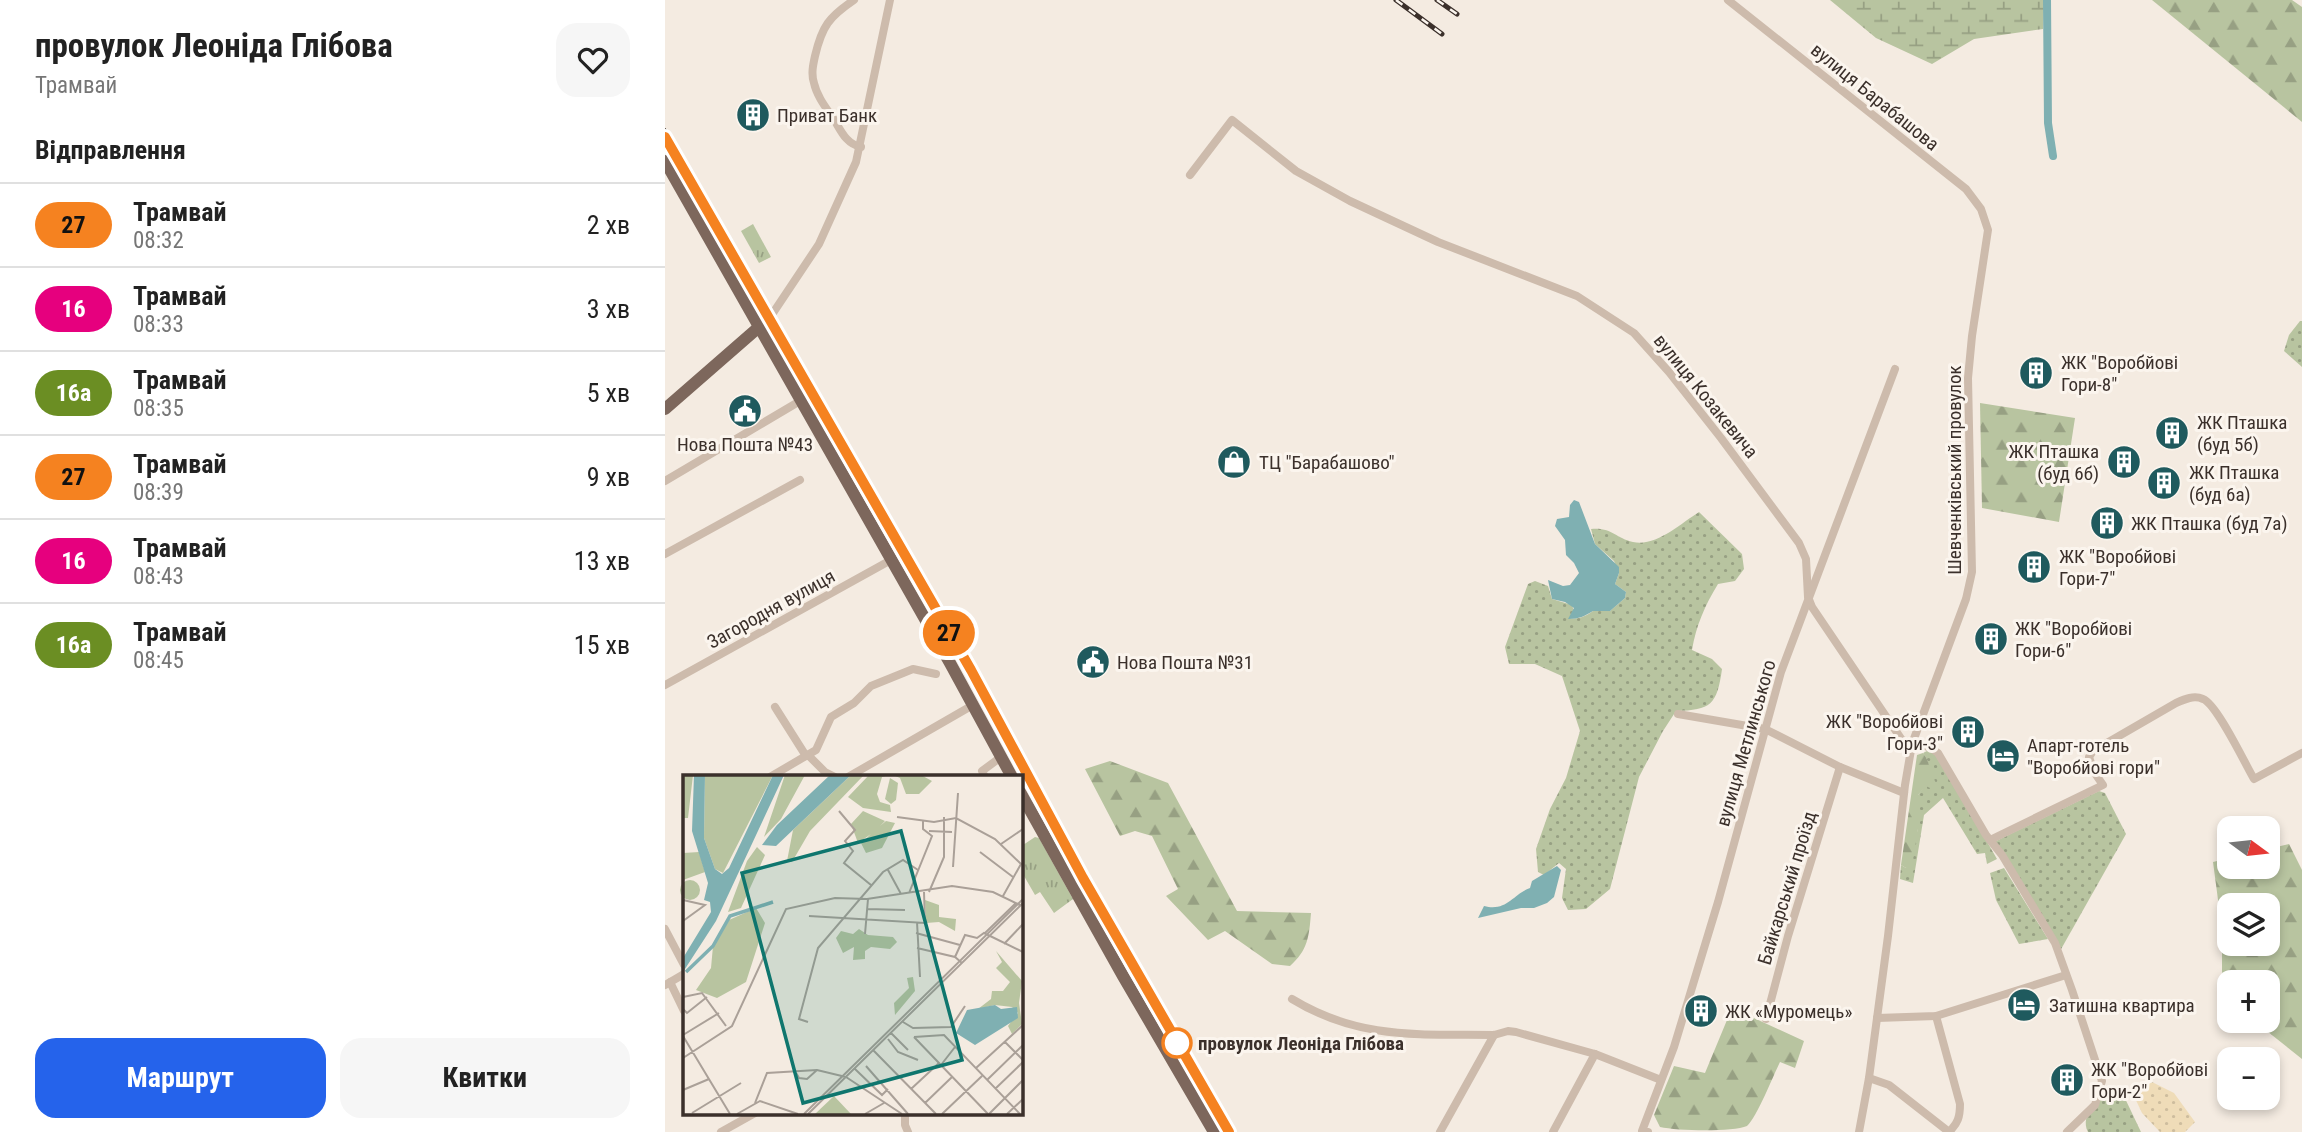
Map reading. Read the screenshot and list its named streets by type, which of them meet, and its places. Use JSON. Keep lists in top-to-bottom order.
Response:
{
  "streets": {
    "street": [
      "вулиця Барабашова",
      "вулиця Козакевича",
      "Шевченківський провулок",
      "Загородня вулиця",
      "вулиця Метлинського",
      "Байкарський проїзд"
    ]
  },
  "crossings": [
    ["вулиця Барабашова", "Шевченківський провулок"],
    ["вулиця Козакевича", "Шевченківський провулок"],
    ["вулиця Козакевича", "вулиця Метлинського"]
  ],
  "places": {
    "building": [
      "Приват Банк",
      "ЖК \"Воробйові Гори-8\"",
      "ЖК Пташка (буд 5б)",
      "ЖК Пташка (буд 6б)",
      "ЖК Пташка (буд 6а)",
      "ЖК Пташка (буд 7а)",
      "ЖК \"Воробйові Гори-7\"",
      "ЖК \"Воробйові Гори-6\"",
      "ЖК \"Воробйові Гори-3\"",
      "ЖК «Муромець»",
      "ЖК \"Воробйові Гори-2\""
    ],
    "public building": ["Нова Пошта №43", "Нова Пошта №31"],
    "shop": ["ТЦ \"Барабашово\""],
    "hotel": ["Апарт-готель \"Воробйові гори\"", "Затишна квартира"],
    "other": ["провулок Леоніда Глібова"]
  },
  "lines": ["tram line 27"],
  "north": "right",
  "page": {
    "heading": [
      ["провулок Леоніда Глібова", "Трамвай"],
      "Відправлення"
    ],
    "on_map": "27",
    "list": [
      {
        "mark": "27",
        "name": "Трамвай",
        "note": "08:32",
        "value": "2 хв"
      },
      {
        "mark": "16",
        "name": "Трамвай",
        "note": "08:33",
        "value": "3 хв"
      },
      {
        "mark": "16a",
        "name": "Трамвай",
        "note": "08:35",
        "value": "5 хв"
      },
      {
        "mark": "27",
        "name": "Трамвай",
        "note": "08:39",
        "value": "9 хв"
      },
      {
        "mark": "16",
        "name": "Трамвай",
        "note": "08:43",
        "value": "13 хв"
      },
      {
        "mark": "16a",
        "name": "Трамвай",
        "note": "08:45",
        "value": "15 хв"
      }
    ],
    "map_buttons": ["+", "−"],
    "buttons": ["Маршрут", "Квитки"]
  }
}
